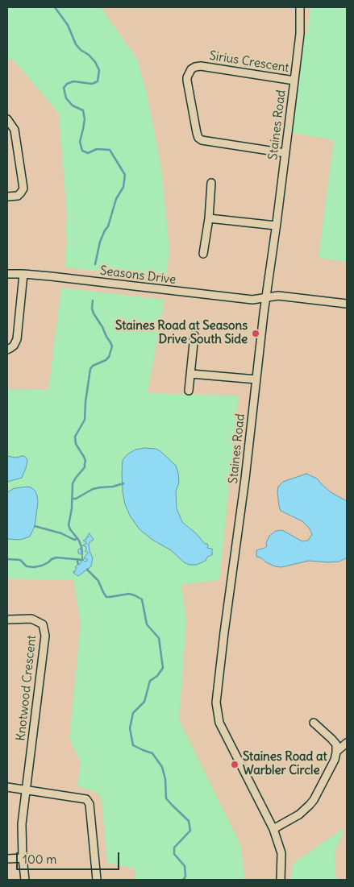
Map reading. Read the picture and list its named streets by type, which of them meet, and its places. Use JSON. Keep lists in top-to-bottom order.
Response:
{
  "streets": {
    "street": [
      "Sirius Crescent",
      "Staines Road",
      "Seasons Drive",
      "Knotwood Crescent"
    ]
  },
  "crossings": [
    ["Sirius Crescent", "Staines Road"],
    ["Staines Road", "Seasons Drive"]
  ],
  "places": ["Staines Road at Seasons Drive South Side", "Staines Road at Warbler Circle"],
  "scale_bar": "100 m"
}
